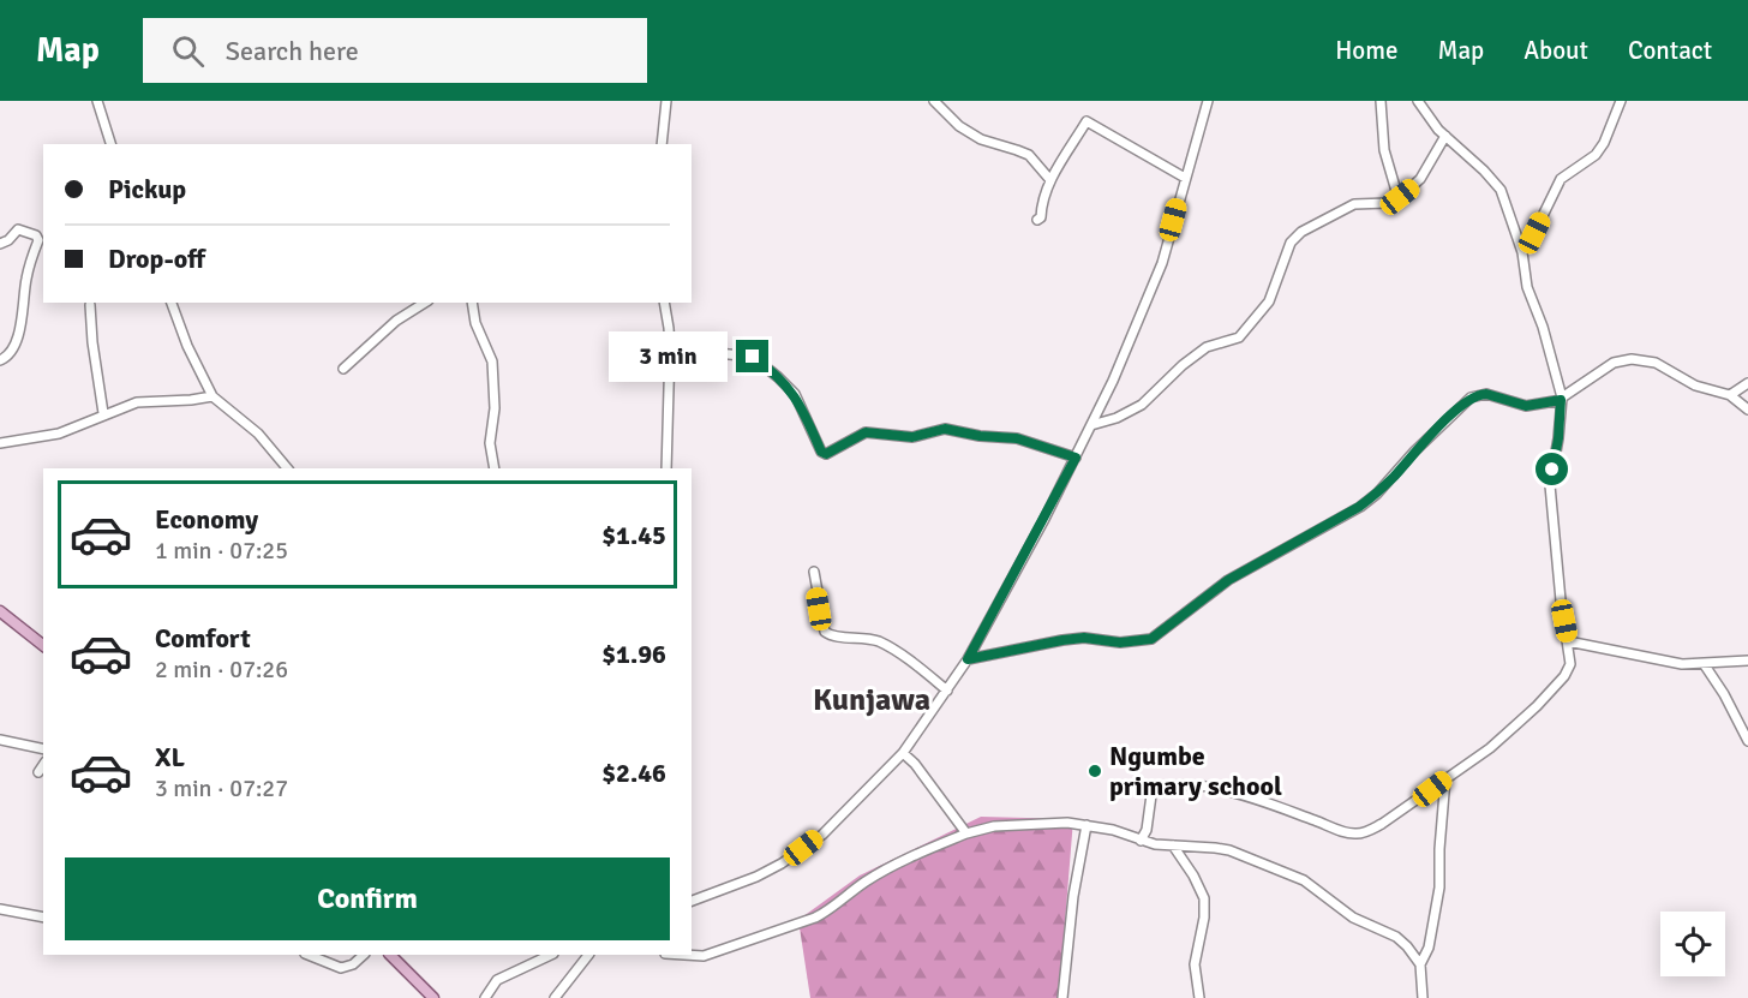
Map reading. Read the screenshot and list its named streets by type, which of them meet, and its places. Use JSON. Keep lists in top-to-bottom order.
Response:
{
  "districts": ["Kunjawa"],
  "places": ["Ngumbe primary school"],
  "page": {
    "header": "Map",
    "search": "Search here",
    "nav": [
      "Home",
      "Map",
      "About",
      "Contact"
    ],
    "banner": ["Pickup", "Drop-off"],
    "bubble": "3 min",
    "list": [
      {
        "name": "Economy",
        "note": "1 min · 07:25",
        "value": "$1.45"
      },
      {
        "name": "Comfort",
        "note": "2 min · 07:26",
        "value": "$1.96"
      },
      {
        "name": "XL",
        "note": "3 min · 07:27",
        "value": "$2.46"
      }
    ],
    "buttons": "Confirm"
  }
}
